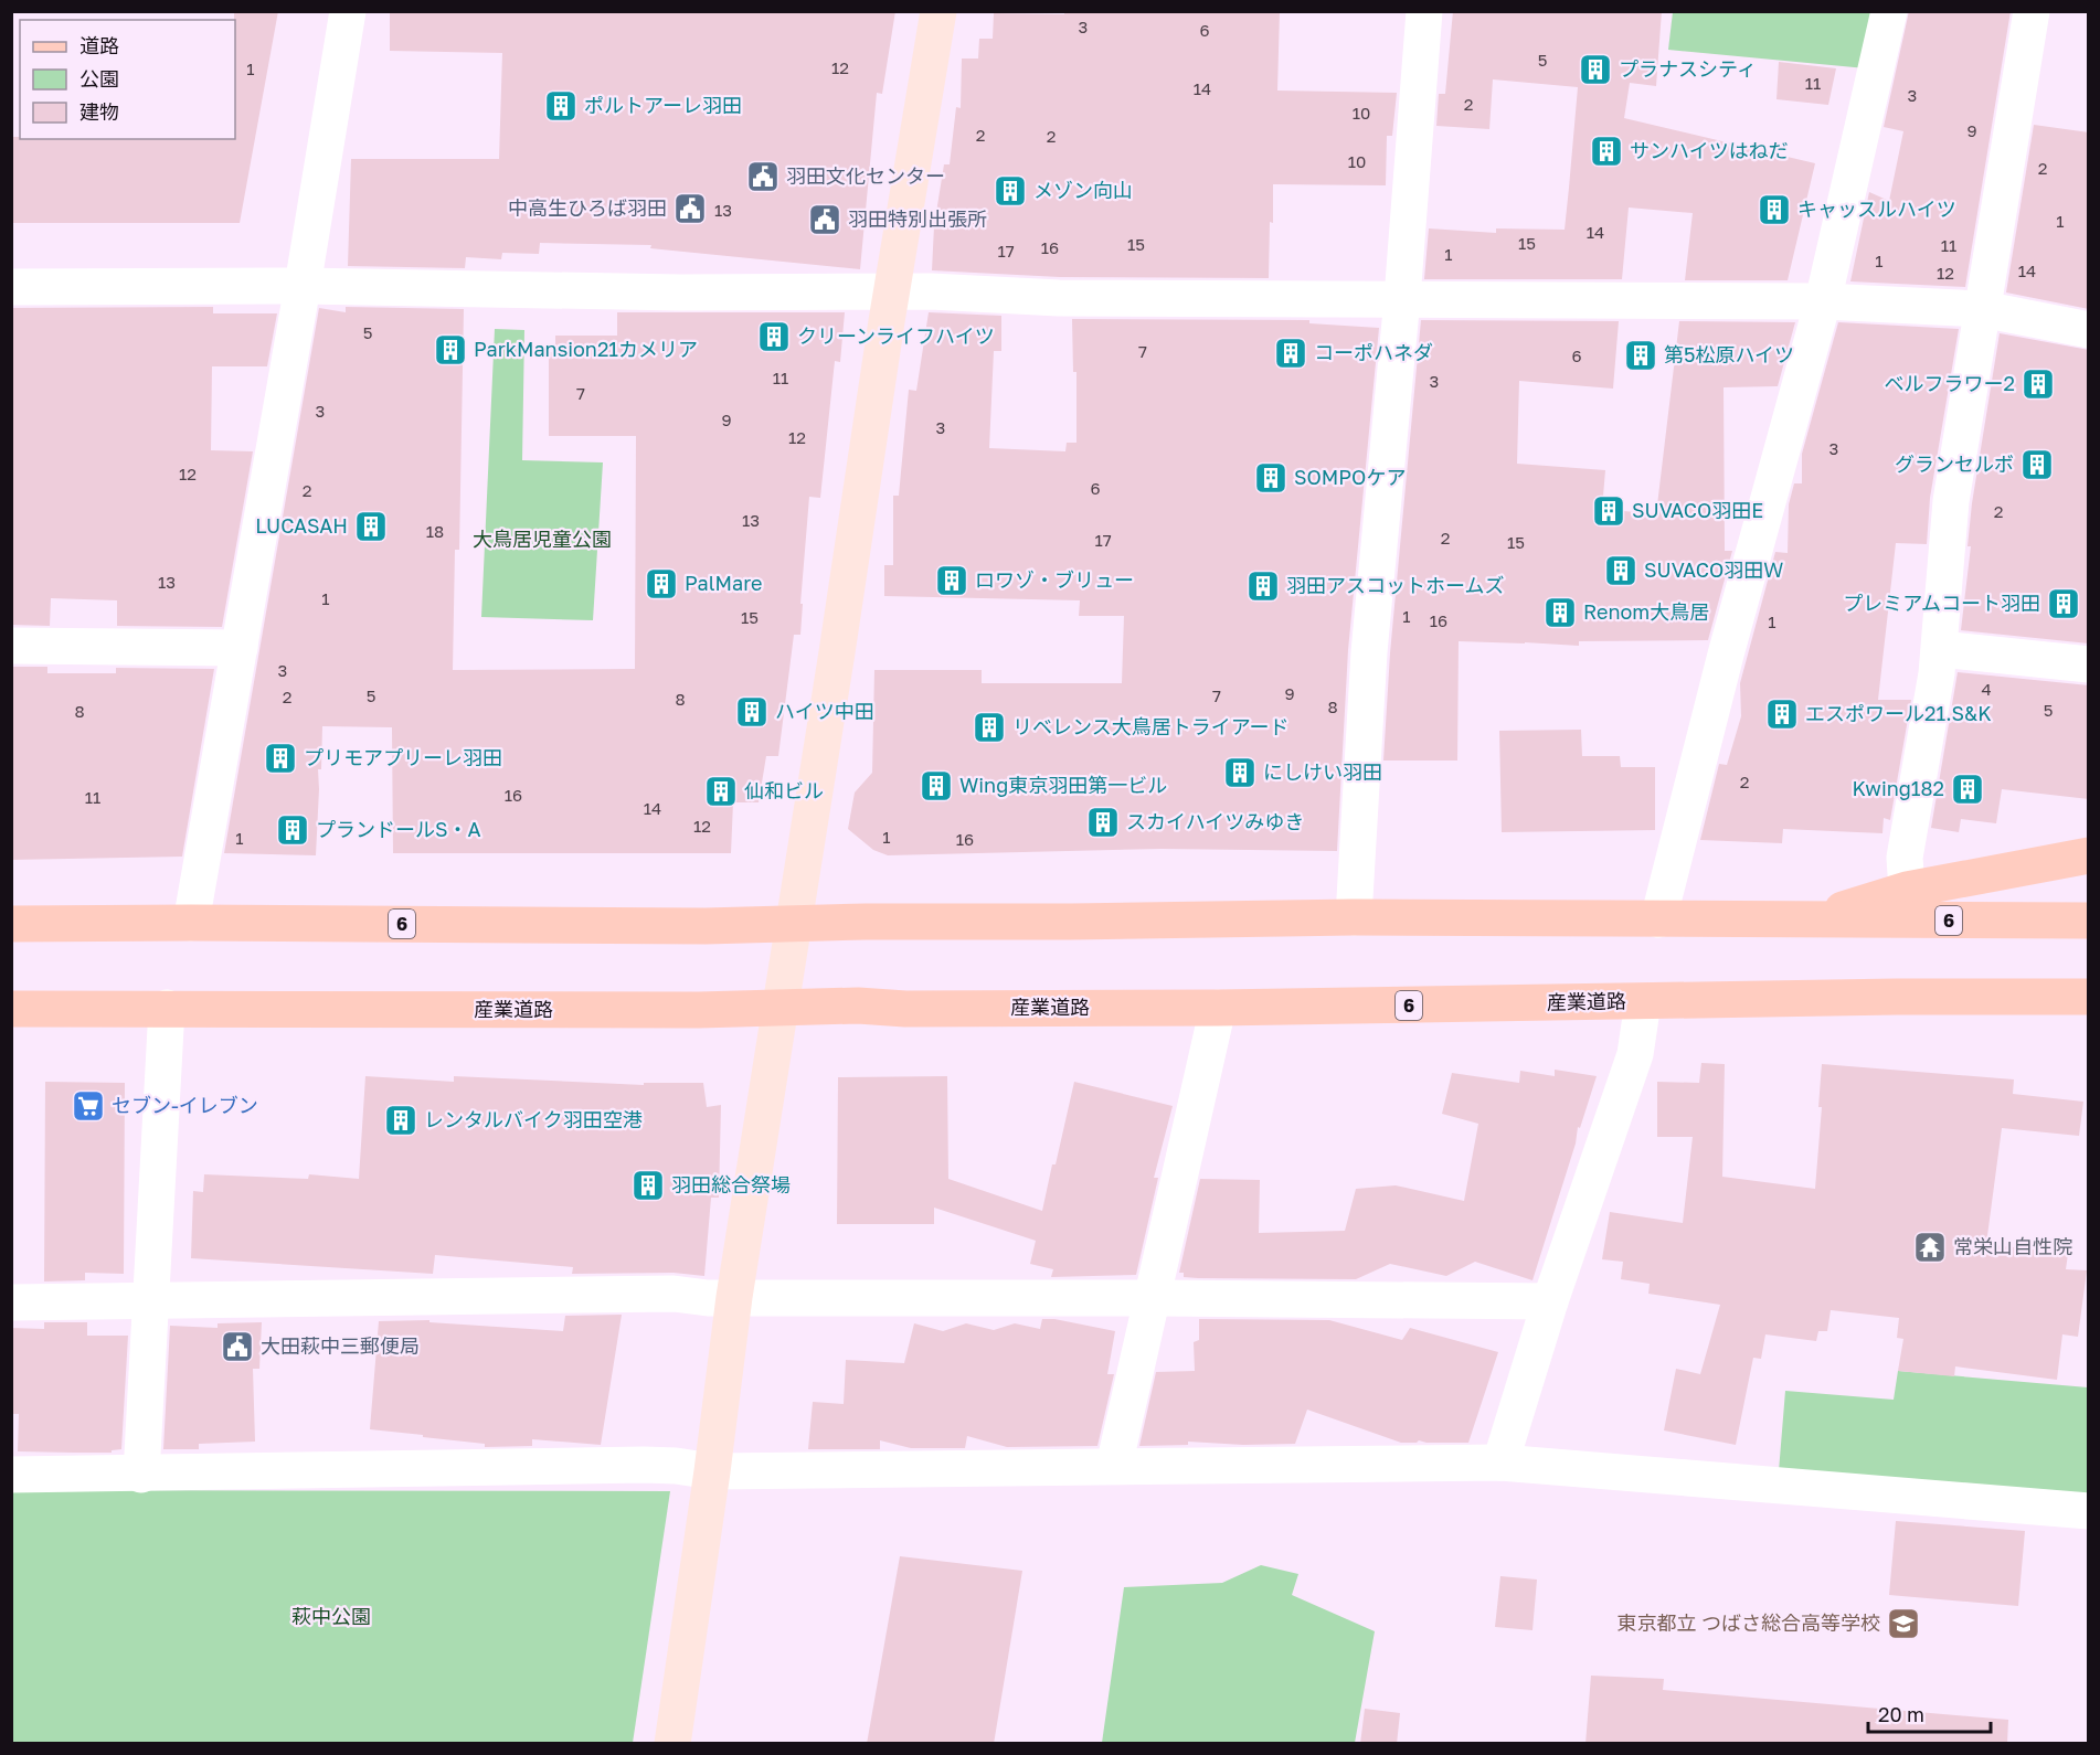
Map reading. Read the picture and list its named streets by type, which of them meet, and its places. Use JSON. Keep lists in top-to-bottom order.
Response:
{
  "streets": {
    "main road": ["6", "産業道路"]
  },
  "parks": ["大鳥居児童公園", "萩中公園"],
  "places": {
    "building": [
      "プラナスシティ",
      "ポルトアーレ羽田",
      "サンハイツはねだ",
      "メゾン向山",
      "キャッスルハイツ",
      "クリーンライフハイツ",
      "ParkMansion21カメリア",
      "コーポハネダ",
      "第5松原ハイツ",
      "ベルフラワー2",
      "グランセルボ",
      "SOMPOケア",
      "SUVACO羽田E",
      "LUCASAH",
      "SUVACO羽田Ｗ",
      "ロワゾ・ブリュー",
      "PalMare",
      "羽田アスコットホームズ",
      "プレミアムコート羽田",
      "Renom大鳥居",
      "ハイツ中田",
      "エスポワール21.S&K",
      "リベレンス大鳥居トライアード",
      "プリモアプリーレ羽田",
      "にしけい羽田",
      "Wing東京羽田第一ビル",
      "Kwing182",
      "仙和ビル",
      "スカイハイツみゆき",
      "プランドールS・A",
      "レンタルバイク羽田空港",
      "羽田総合祭場"
    ],
    "public building": [
      "羽田文化センター",
      "中高生ひろば羽田",
      "羽田特別出張所",
      "大田萩中三郵便局"
    ],
    "supermarket": ["セブン-イレブン"],
    "temple": ["常栄山自性院"],
    "school or university": ["東京都立 つばさ総合高等学校"]
  },
  "house_numbers": [
    "3",
    "6",
    "5",
    "12",
    "1",
    "11",
    "14",
    "3",
    "2",
    "10",
    "9",
    "2",
    "2",
    "10",
    "2",
    "13",
    "1",
    "14",
    "15",
    "15",
    "11",
    "16",
    "17",
    "1",
    "1",
    "14",
    "12",
    "5",
    "7",
    "6",
    "11",
    "3",
    "7",
    "3",
    "9",
    "3",
    "12",
    "3",
    "12",
    "6",
    "2",
    "2",
    "13",
    "18",
    "2",
    "17",
    "15",
    "13",
    "1",
    "1",
    "15",
    "16",
    "1",
    "3",
    "4",
    "9",
    "5",
    "7",
    "2",
    "8",
    "8",
    "5",
    "8",
    "2",
    "16",
    "11",
    "14",
    "12",
    "1",
    "1",
    "16"
  ],
  "legend": ["道路", "公園", "建物"],
  "scale_bar": "20 m"
}
